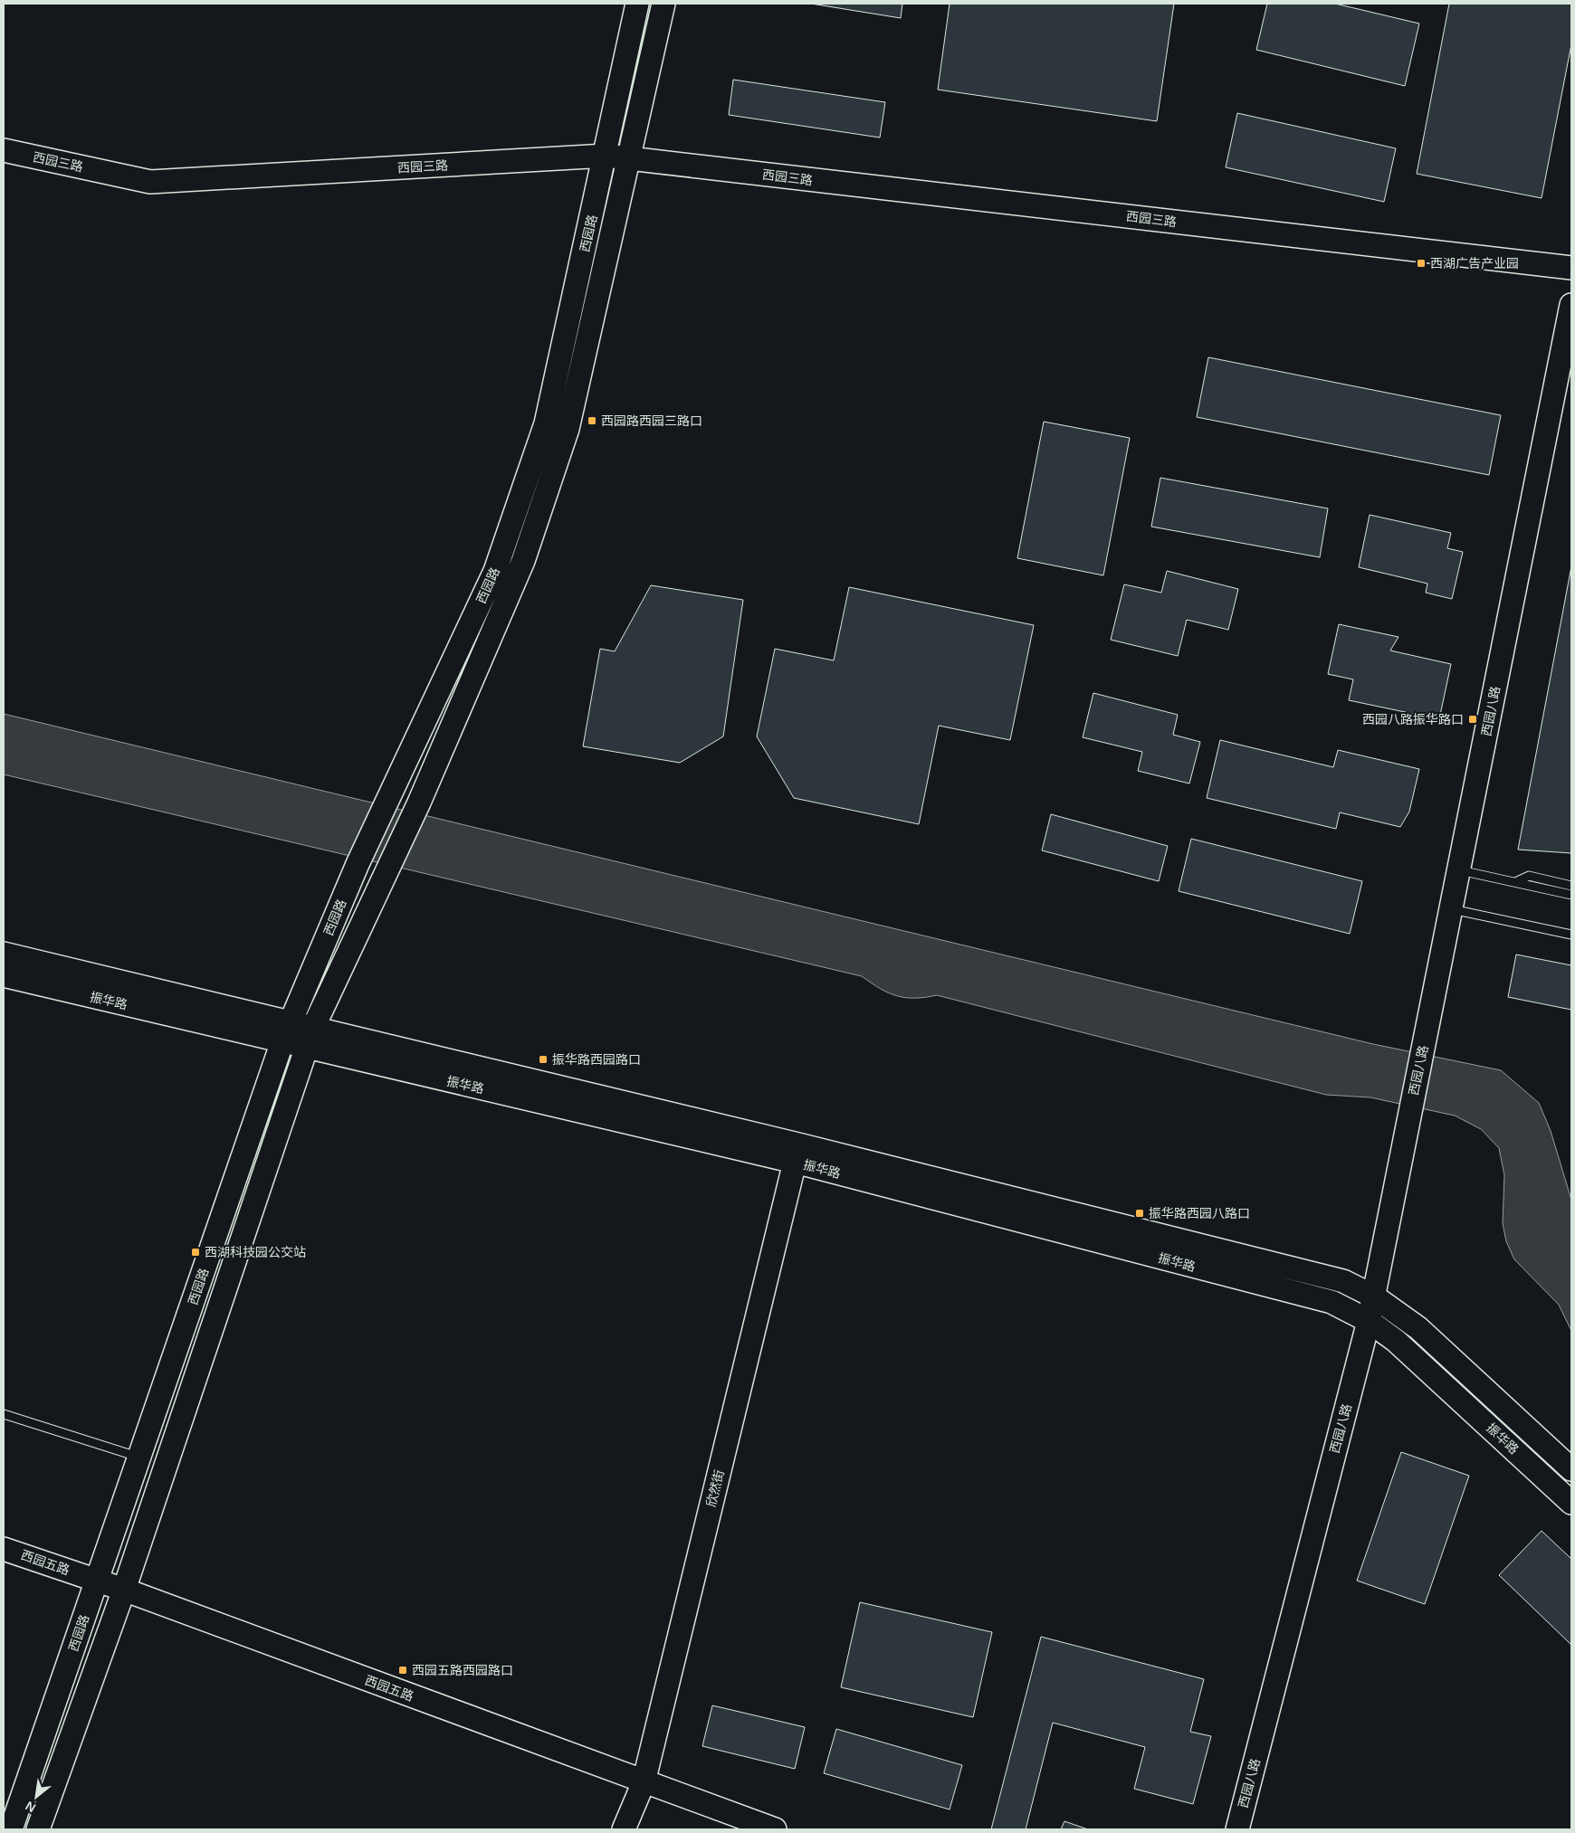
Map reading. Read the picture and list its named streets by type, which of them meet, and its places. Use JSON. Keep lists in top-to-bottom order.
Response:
{
  "streets": {
    "main road": [
      "西园三路",
      "西园路",
      "西园八路",
      "振华路",
      "欣然街",
      "西园五路"
    ]
  },
  "crossings": [
    ["西园三路", "西园路"],
    ["西园路", "振华路"],
    ["西园路", "西园五路"],
    ["西园八路", "振华路"],
    ["振华路", "欣然街"],
    ["欣然街", "西园五路"]
  ],
  "places": {
    "transit": [
      "西湖广告产业园",
      "西园路西园三路口",
      "西园八路振华路口",
      "振华路西园路口",
      "振华路西园八路口",
      "西湖科技园公交站",
      "西园五路西园路口"
    ]
  },
  "north": "bottom left"
}
